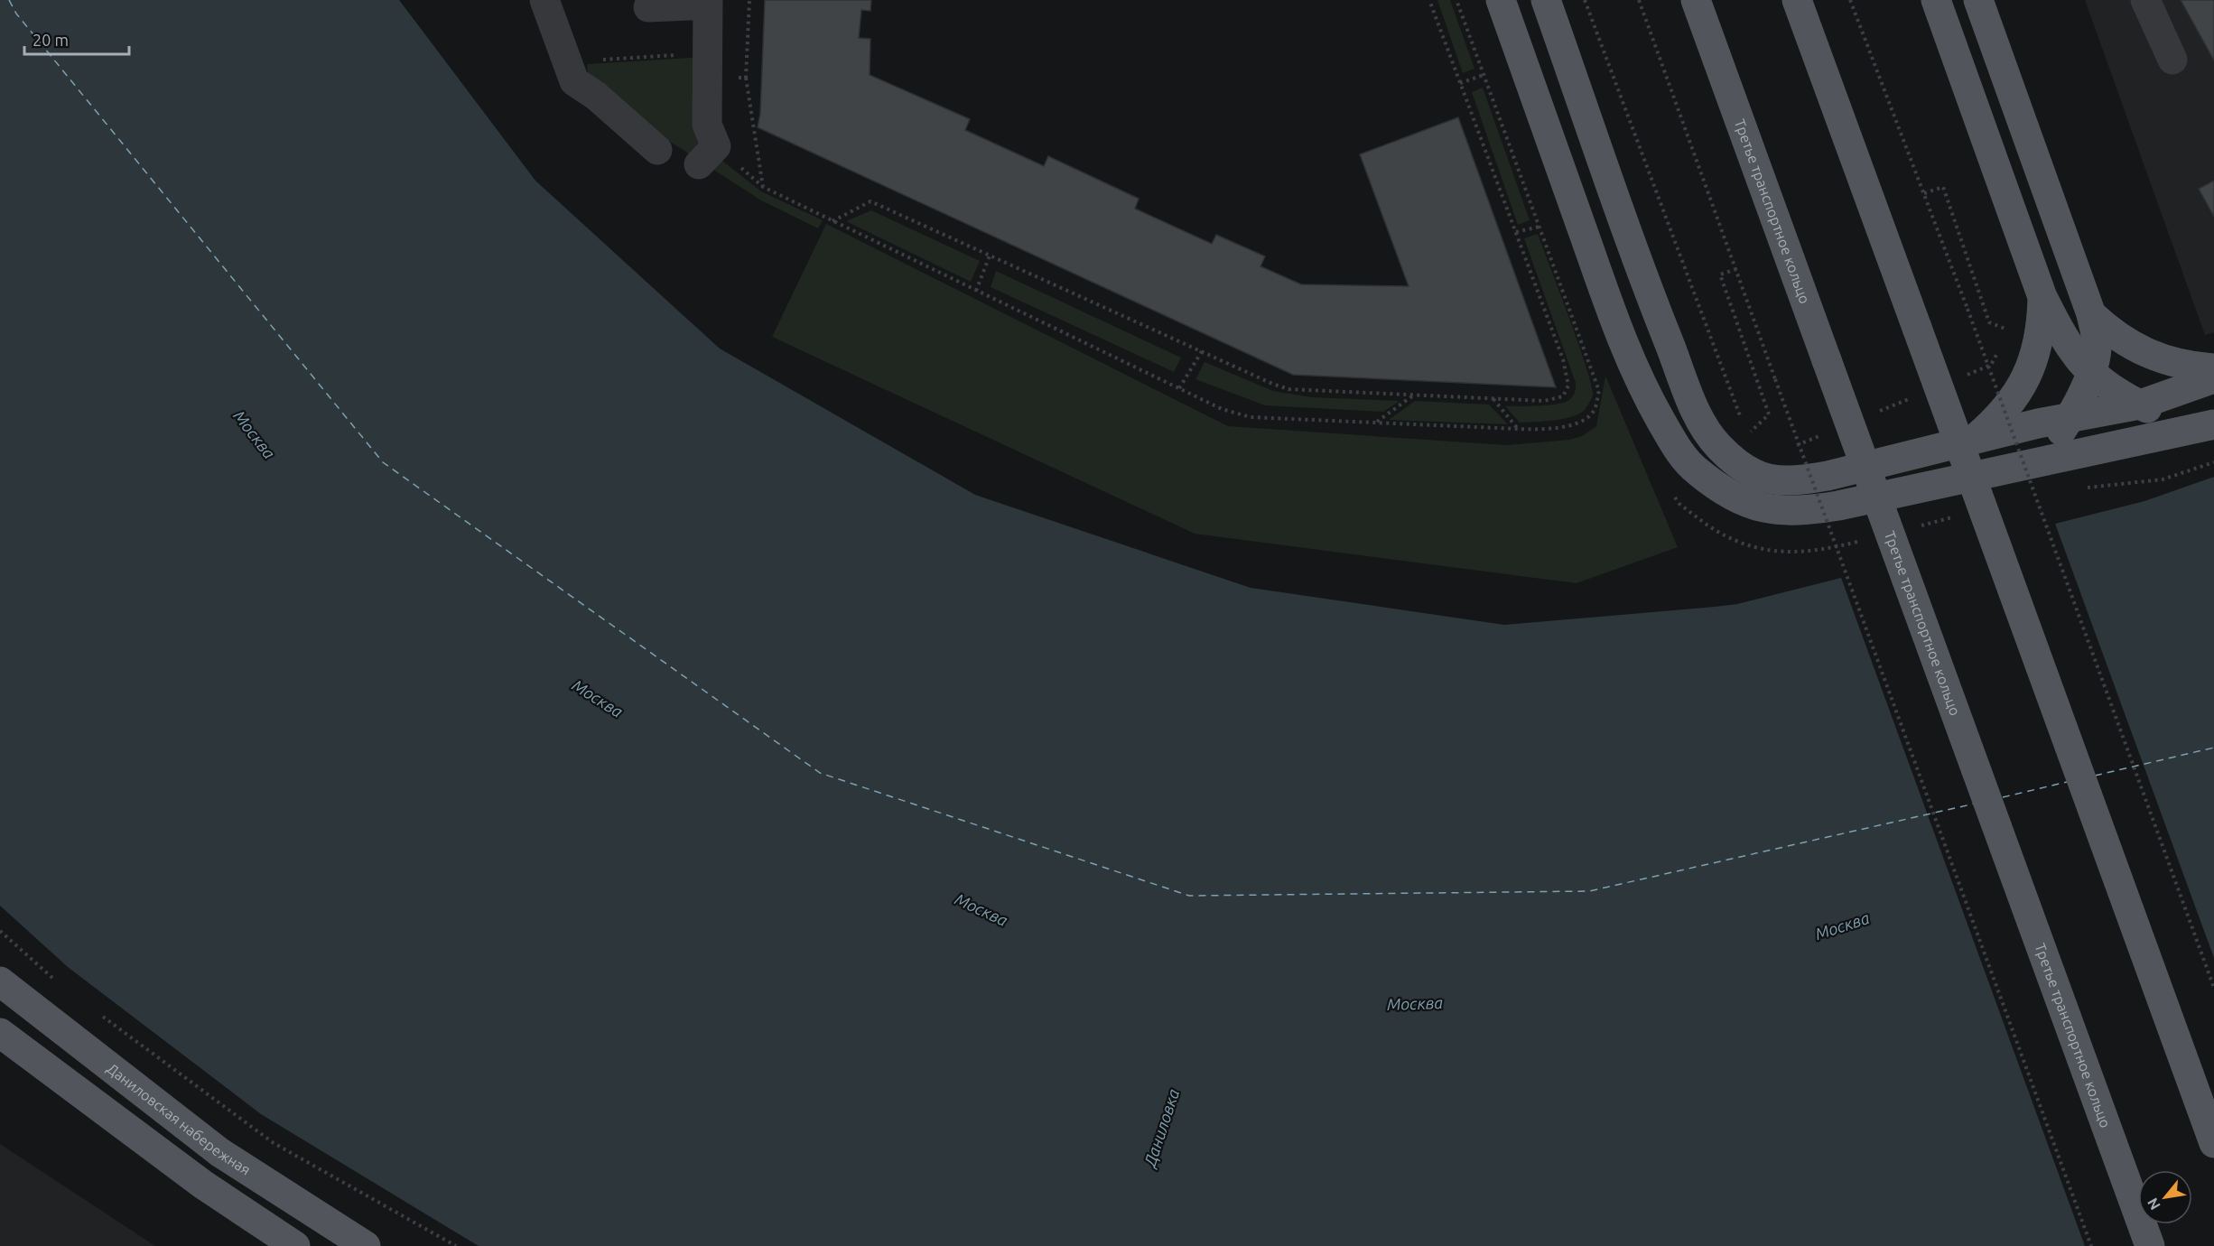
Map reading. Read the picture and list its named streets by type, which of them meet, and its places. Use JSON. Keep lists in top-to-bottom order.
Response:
{
  "streets": {
    "main road": ["Третье транспортное кольцо", "Даниловская набережная"]
  },
  "water": ["Москва", "Даниловка"],
  "scale_bar": "20 m",
  "north": "bottom left"
}
